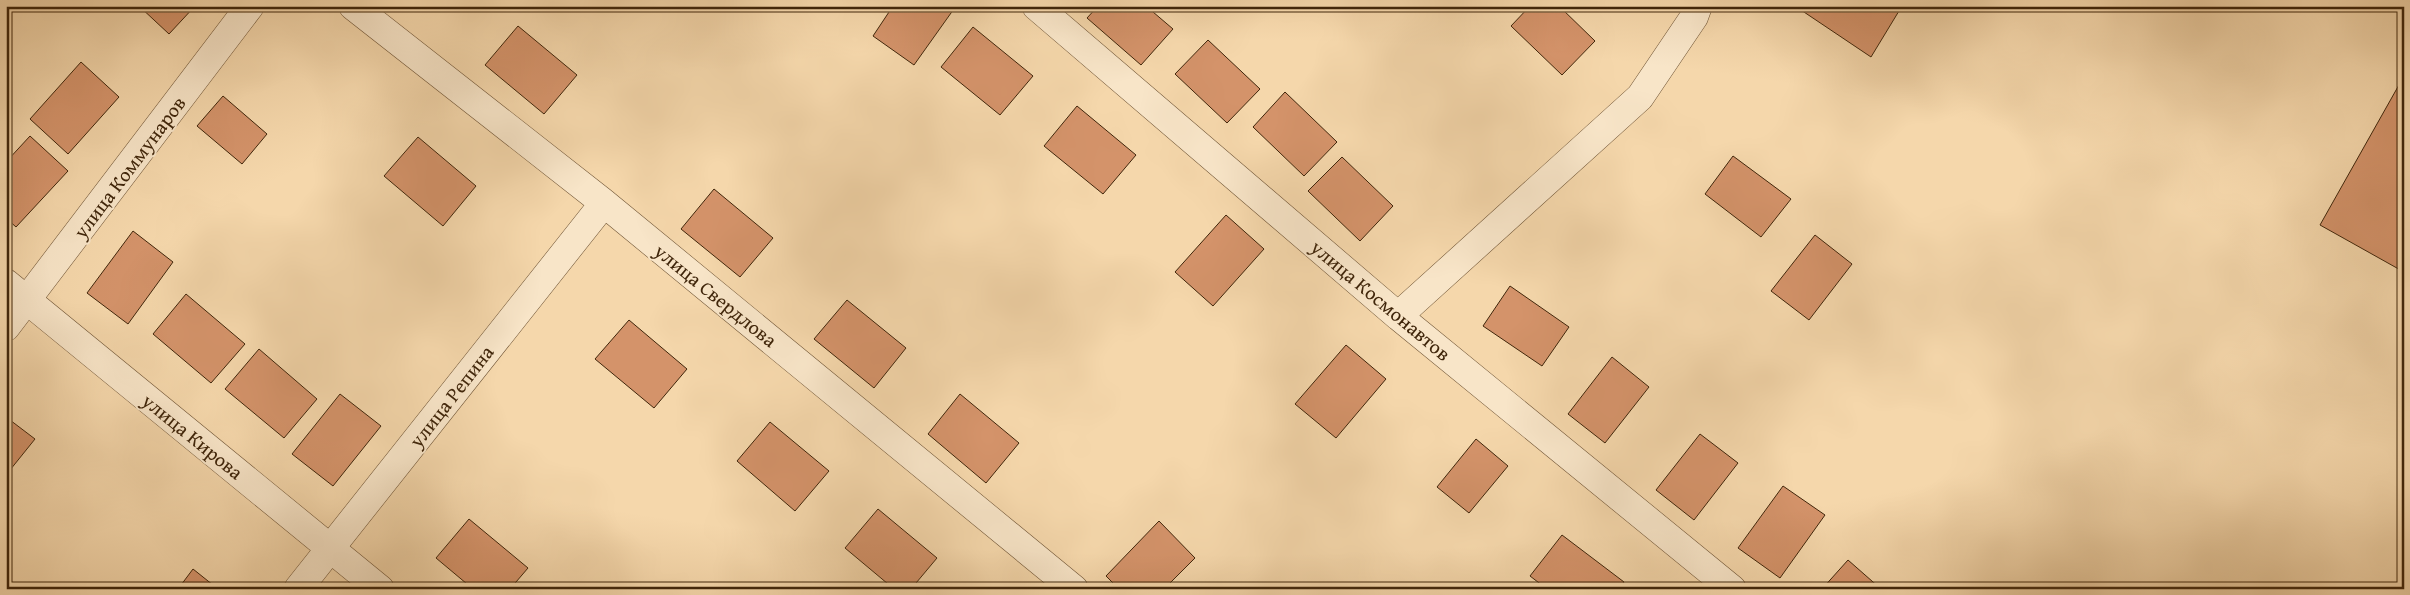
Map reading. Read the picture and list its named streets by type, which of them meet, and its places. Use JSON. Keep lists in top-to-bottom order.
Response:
{
  "streets": {
    "street": [
      "улица Коммунаров",
      "улица Свердлова",
      "улица Космонавтов",
      "улица Репина",
      "улица Кирова"
    ]
  },
  "crossings": [
    ["улица Коммунаров", "улица Кирова"],
    ["улица Свердлова", "улица Репина"],
    ["улица Репина", "улица Кирова"]
  ]
}
